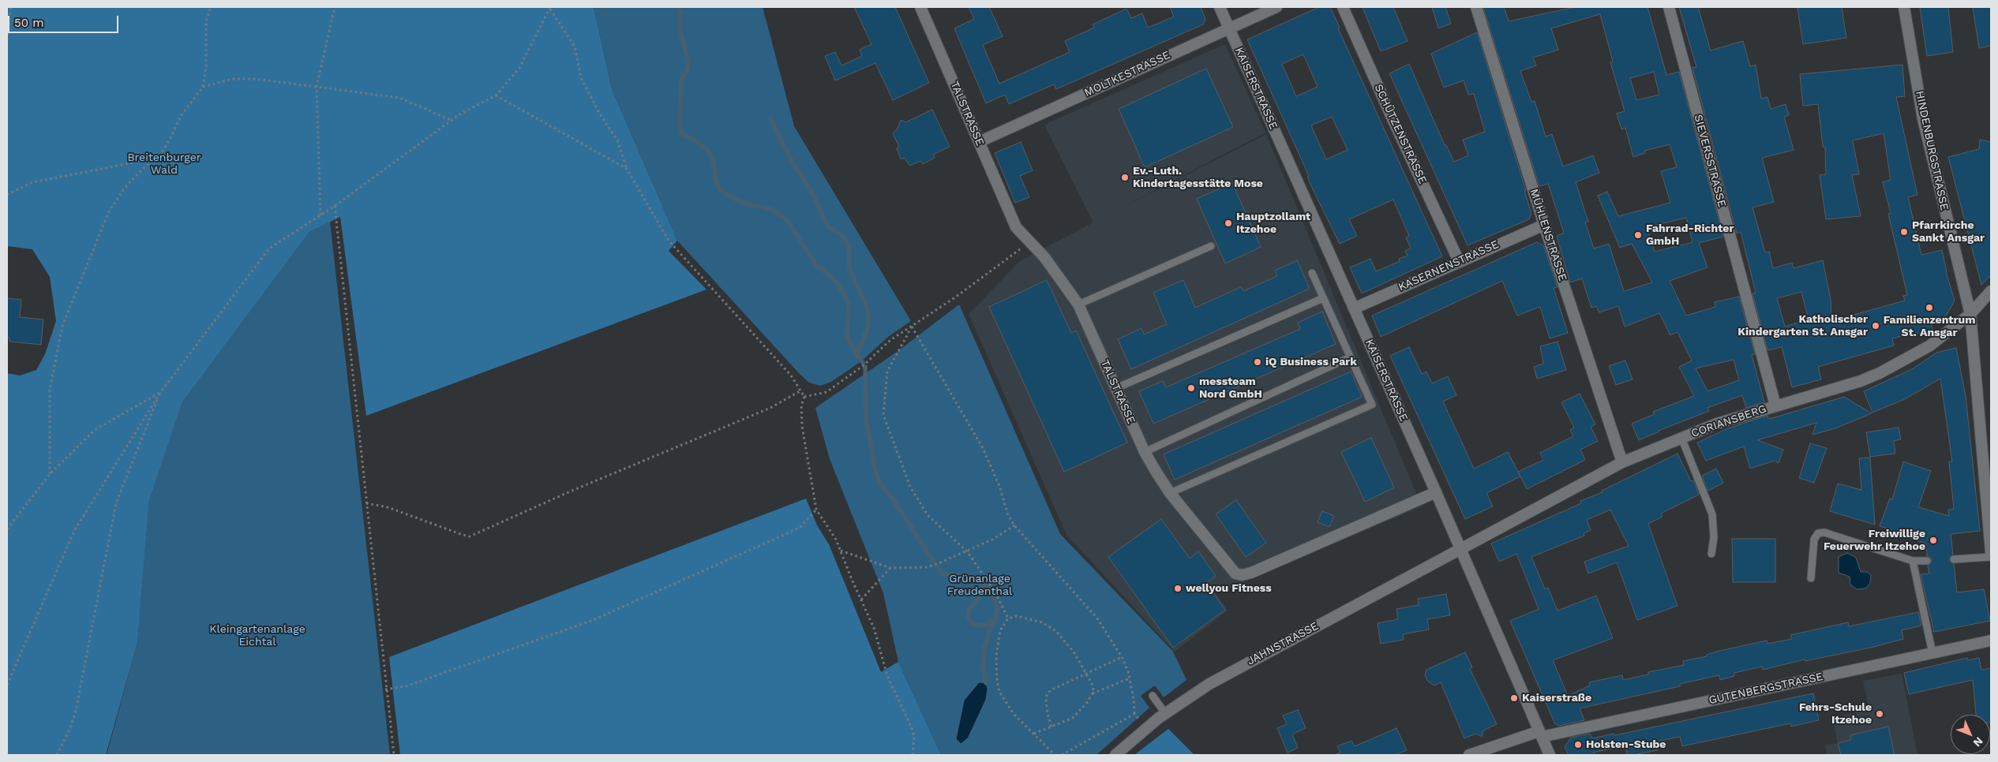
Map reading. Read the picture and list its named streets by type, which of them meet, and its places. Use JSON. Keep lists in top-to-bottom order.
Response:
{
  "streets": {
    "street": [
      "MOLTKESTRASSE",
      "KAISERSTRASSE",
      "TALSTRASSE",
      "SCHÜTZENSTRASSE",
      "HINDENBURGSTRASSE",
      "SIEVERSSTRASSE",
      "MÜHLENSTRASSE",
      "KASERNENSTRASSE",
      "CORIANSBERG",
      "JAHNSTRASSE",
      "GUTENBERGSTRASSE"
    ]
  },
  "crossings": [
    ["MOLTKESTRASSE", "KAISERSTRASSE"],
    ["MOLTKESTRASSE", "TALSTRASSE"],
    ["KAISERSTRASSE", "TALSTRASSE"],
    ["KAISERSTRASSE", "KASERNENSTRASSE"],
    ["KAISERSTRASSE", "CORIANSBERG"],
    ["KAISERSTRASSE", "JAHNSTRASSE"],
    ["KAISERSTRASSE", "GUTENBERGSTRASSE"],
    ["SCHÜTZENSTRASSE", "KASERNENSTRASSE"],
    ["HINDENBURGSTRASSE", "CORIANSBERG"],
    ["SIEVERSSTRASSE", "CORIANSBERG"],
    ["MÜHLENSTRASSE", "KASERNENSTRASSE"],
    ["MÜHLENSTRASSE", "CORIANSBERG"],
    ["CORIANSBERG", "JAHNSTRASSE"]
  ],
  "parks": ["Breitenburger Wald", "Grünanlage Freudenthal", "Kleingartenanlage Eichtal"],
  "places": [
    "Ev.-Luth. Kindertagesstätte Mose",
    "Hauptzollamt Itzehoe",
    "Pfarrkirche Sankt Ansgar",
    "Fahrrad-Richter GmbH",
    "Familienzentrum St. Ansgar",
    "Katholischer Kindergarten St. Ansgar",
    "iQ Business Park",
    "messteam Nord GmbH",
    "Freiwillige Feuerwehr Itzehoe",
    "wellyou Fitness",
    "Kaiserstraße",
    "Fehrs-Schule Itzehoe",
    "Holsten-Stube"
  ],
  "scale_bar": "50 m",
  "north": "bottom right"
}
